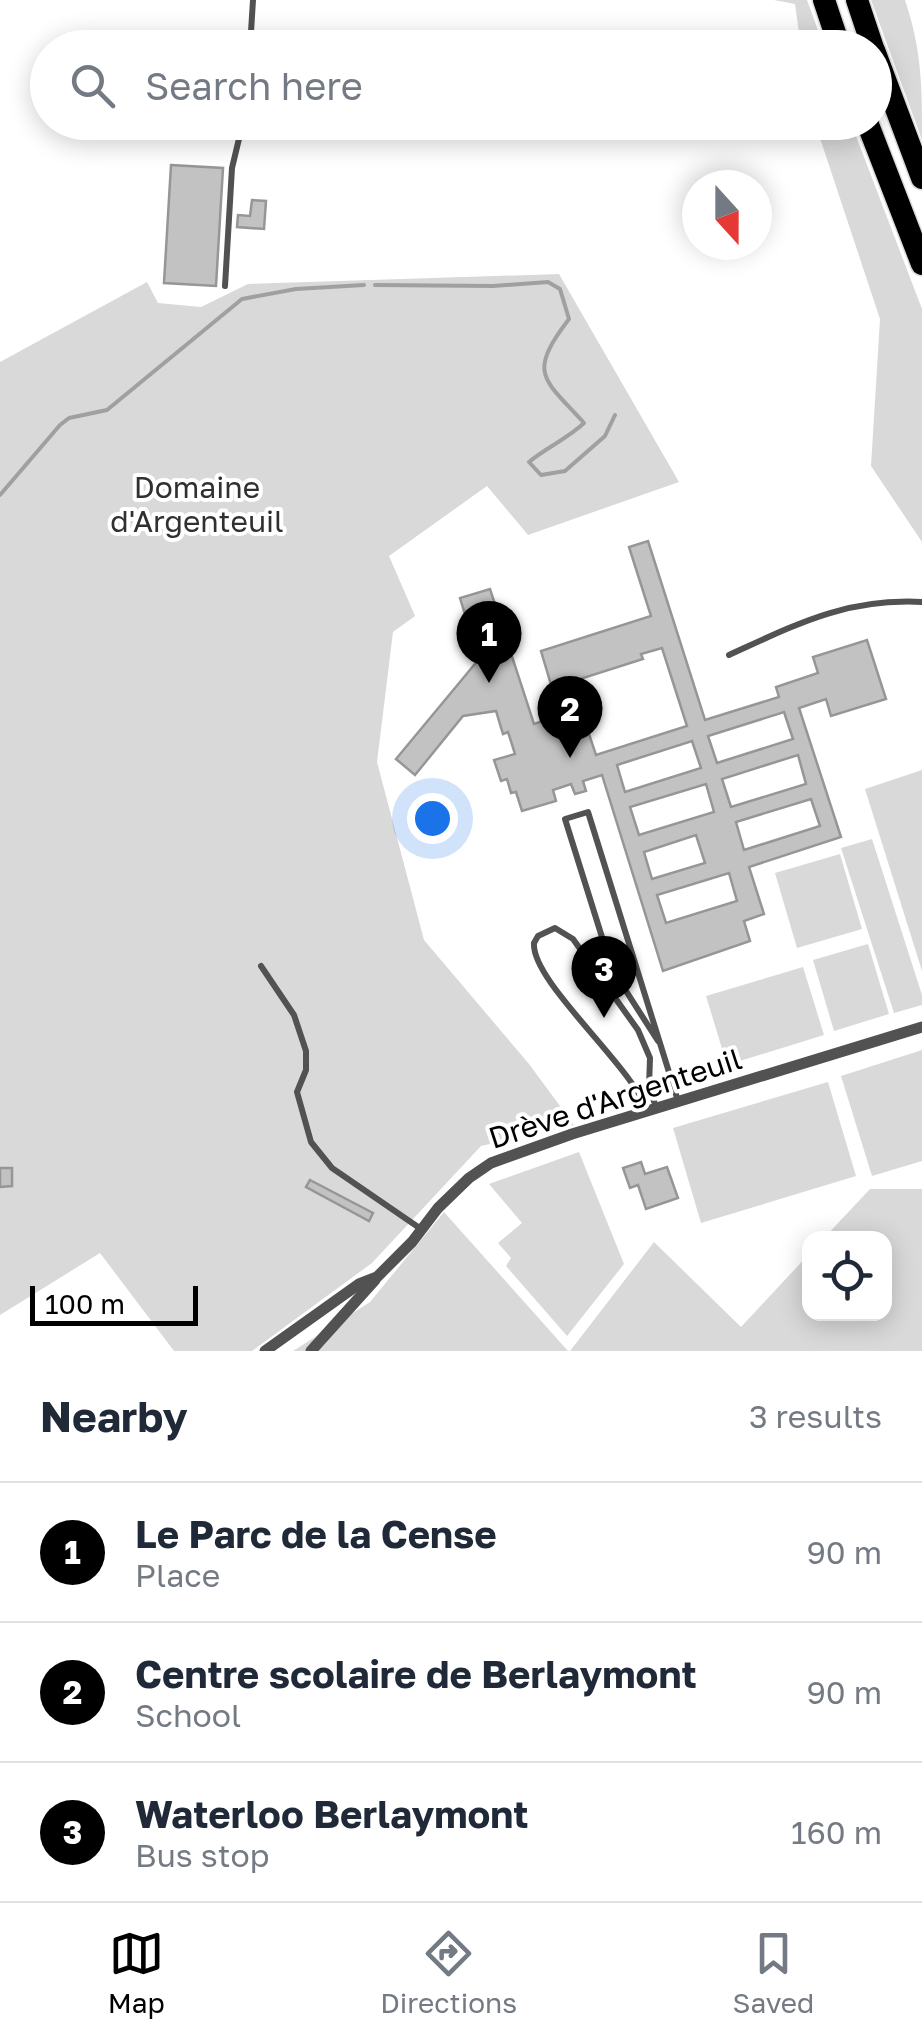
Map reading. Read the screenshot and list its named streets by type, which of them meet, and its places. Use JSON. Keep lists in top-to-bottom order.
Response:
{
  "streets": {
    "street": ["Drève d'Argenteuil"]
  },
  "parks": ["Domaine d'Argenteuil"],
  "scale_bar": "100 m",
  "north": "bottom",
  "page": {
    "search": "Search here",
    "pins": ["1", "2", "3"],
    "scale": "100 m",
    "heading": ["Nearby", "3 results"],
    "list": [
      {
        "mark": "1",
        "name": "Le Parc de la Cense",
        "note": "Place",
        "value": "90 m"
      },
      {
        "mark": "2",
        "name": "Centre scolaire de Berlaymont",
        "note": "School",
        "value": "90 m"
      },
      {
        "mark": "3",
        "name": "Waterloo Berlaymont",
        "note": "Bus stop",
        "value": "160 m"
      }
    ],
    "nav": ["Map", "Directions", "Saved"]
  }
}
